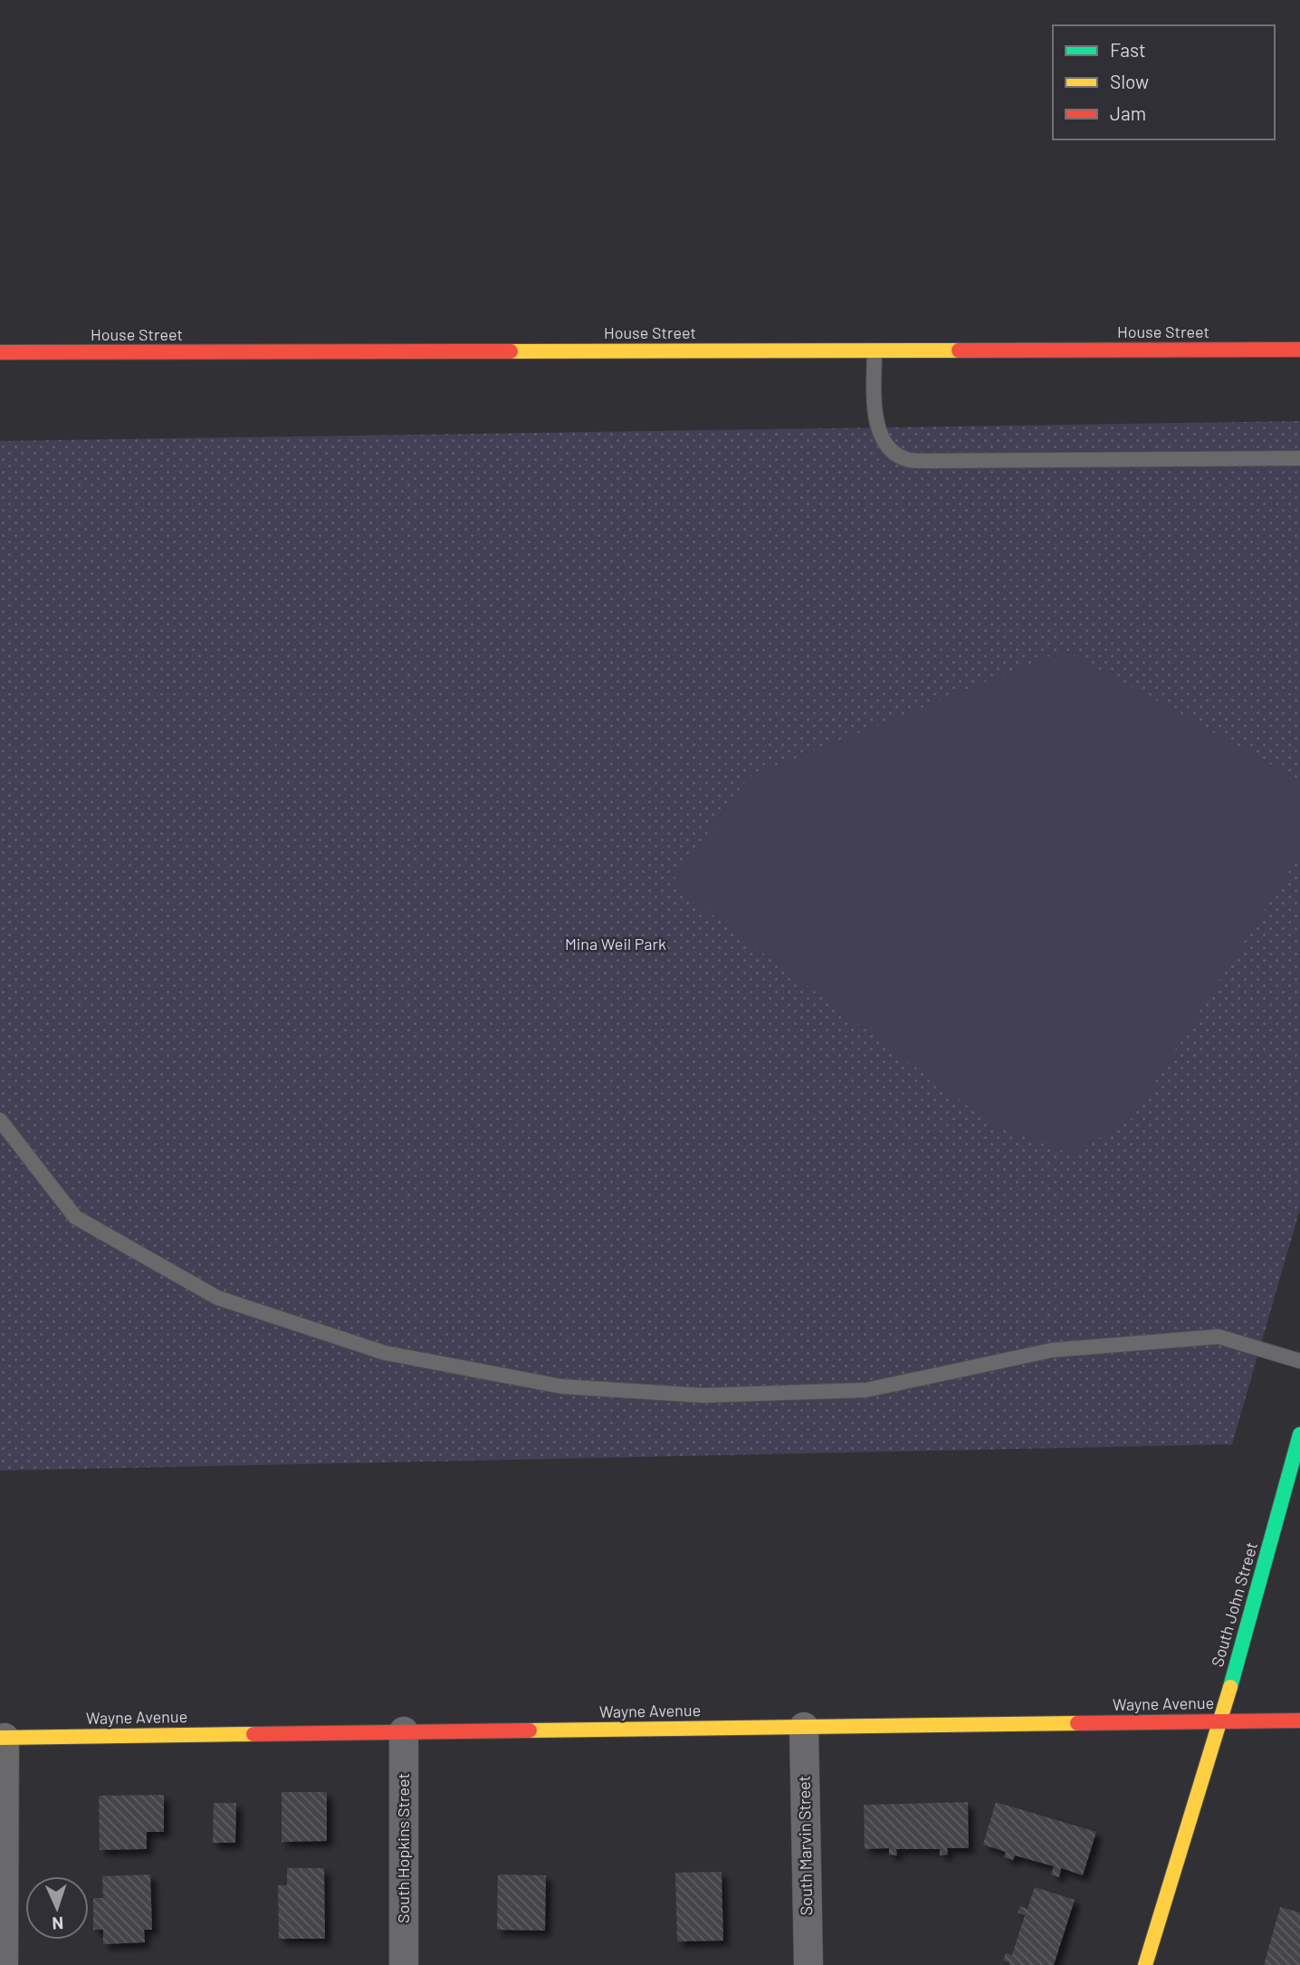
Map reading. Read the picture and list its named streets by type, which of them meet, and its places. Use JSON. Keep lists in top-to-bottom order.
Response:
{
  "streets": {
    "street": [
      "House Street",
      "South John Street",
      "Wayne Avenue",
      "South Marvin Street",
      "South Hopkins Street"
    ]
  },
  "crossings": [
    ["South John Street", "Wayne Avenue"],
    ["Wayne Avenue", "South Marvin Street"],
    ["Wayne Avenue", "South Hopkins Street"]
  ],
  "parks": ["Mina Weil Park"],
  "legend": ["Fast", "Slow", "Jam"],
  "north": "bottom"
}
